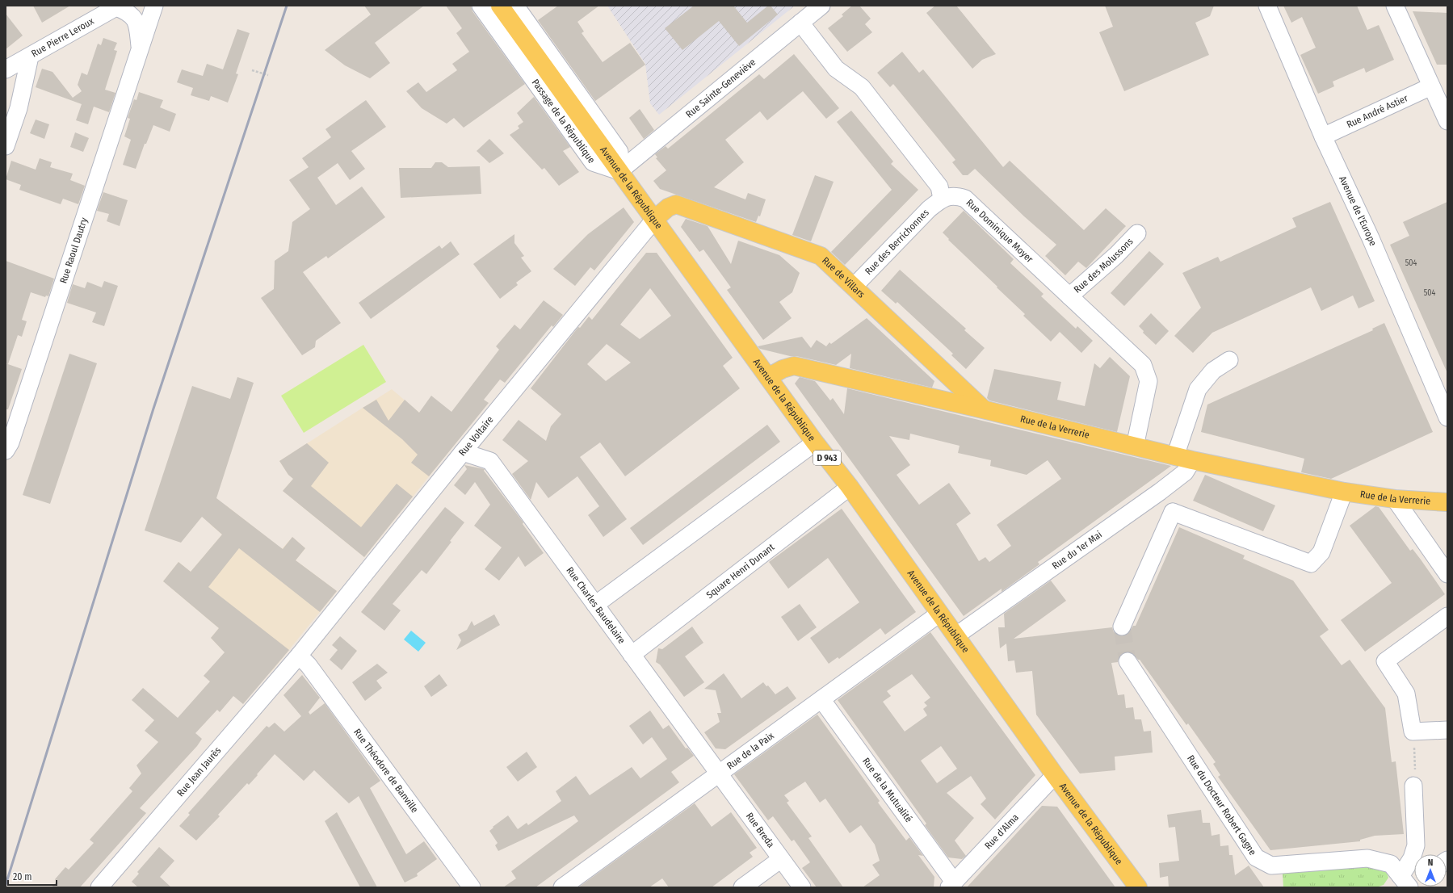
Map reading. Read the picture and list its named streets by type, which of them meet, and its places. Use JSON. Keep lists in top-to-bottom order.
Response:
{
  "streets": {
    "main road": [
      "Avenue de la République",
      "Rue de Villars",
      "Rue de la Verrerie",
      "D 943"
    ],
    "street": [
      "Rue Pierre Leroux",
      "Rue Sainte-Geneviève",
      "Rue André Astier",
      "Passage de la République",
      "Avenue de l'Europe",
      "Rue Dominique Moyer",
      "Rue des Berrichonnes",
      "Rue Raoul Dautry",
      "Rue des Molussons",
      "Rue Voltaire",
      "Rue du 1er Mai",
      "Square Henri Dunant",
      "Rue Charles Baudelaire",
      "Rue de la Paix",
      "Rue Théodore de Banville",
      "Rue Jean Jaurès",
      "Rue de la Mutualité",
      "Rue du Docteur Robert Gagne",
      "Rue Breda",
      "Rue d'Alma"
    ]
  },
  "crossings": [
    ["Rue Sainte-Geneviève", "Passage de la République"],
    ["Rue Sainte-Geneviève", "Avenue de la République"],
    ["Rue André Astier", "Avenue de l'Europe"],
    ["Passage de la République", "Avenue de la République"],
    ["Avenue de la République", "Rue de Villars"],
    ["Avenue de la République", "Rue de la Verrerie"],
    ["Avenue de la République", "Rue Voltaire"],
    ["Avenue de la République", "Rue du 1er Mai"],
    ["Avenue de la République", "Square Henri Dunant"],
    ["Avenue de la République", "Rue de la Paix"],
    ["Avenue de la République", "Rue d'Alma"],
    ["Rue Dominique Moyer", "Rue des Berrichonnes"],
    ["Rue Dominique Moyer", "Rue des Molussons"],
    ["Rue Dominique Moyer", "Rue de la Verrerie"],
    ["Rue des Berrichonnes", "Rue de Villars"],
    ["Rue de Villars", "Rue de la Verrerie"],
    ["Rue de Villars", "Rue Voltaire"],
    ["Rue de la Verrerie", "Rue du 1er Mai"],
    ["Rue Voltaire", "Rue Charles Baudelaire"],
    ["Rue Voltaire", "Rue Théodore de Banville"],
    ["Rue Voltaire", "Rue Jean Jaurès"],
    ["Square Henri Dunant", "Rue Charles Baudelaire"],
    ["Rue Charles Baudelaire", "Rue de la Paix"],
    ["Rue Charles Baudelaire", "Rue Breda"],
    ["Rue de la Paix", "Rue de la Mutualité"],
    ["Rue de la Paix", "Rue Breda"],
    ["Rue Théodore de Banville", "Rue Jean Jaurès"],
    ["Rue de la Mutualité", "Rue d'Alma"]
  ],
  "house_numbers": ["504", "504"],
  "scale_bar": "20 m",
  "north": "top"
}
